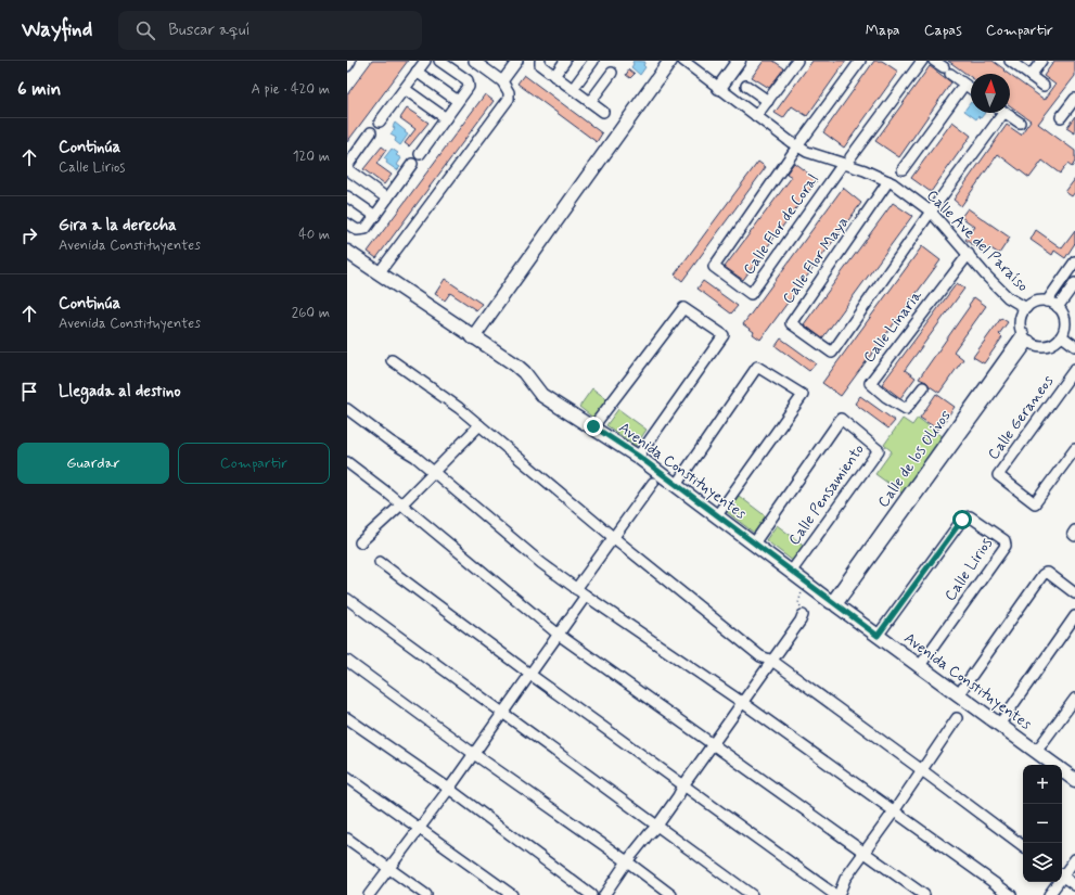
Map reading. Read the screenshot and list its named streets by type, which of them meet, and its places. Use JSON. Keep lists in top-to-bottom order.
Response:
{
  "streets": {
    "main road": ["Avenida Constituyentes"],
    "street": [
      "Calle Flor de Coral",
      "Calle Ave del Paraíso",
      "Calle Flor Maya",
      "Calle Linaria",
      "Calle Geraneos",
      "Calle de los Olivos",
      "Calle Pensamiento",
      "Calle Lirios"
    ]
  },
  "crossings": [
    ["Calle Flor de Coral", "Calle Ave del Paraíso"],
    ["Calle Ave del Paraíso", "Calle Flor Maya"],
    ["Calle Ave del Paraíso", "Calle Linaria"],
    ["Calle Ave del Paraíso", "Calle de los Olivos"],
    ["Calle de los Olivos", "Avenida Constituyentes"],
    ["Avenida Constituyentes", "Calle Pensamiento"],
    ["Avenida Constituyentes", "Calle Lirios"]
  ],
  "north": "top",
  "page": {
    "header": "Wayfind",
    "search": "Buscar aquí",
    "nav": ["Mapa", "Capas", "Compartir"],
    "heading": ["6 min", "A pie · 420 m"],
    "list": [
      ["Continúa", "Calle Lirios", "120 m"],
      ["Gira a la derecha", "Avenida Constituyentes", "40 m"],
      ["Continúa", "Avenida Constituyentes", "260 m"],
      "Llegada al destino"
    ],
    "buttons": ["Guardar", "Compartir"],
    "map_buttons": ["+", "−"]
  }
}
